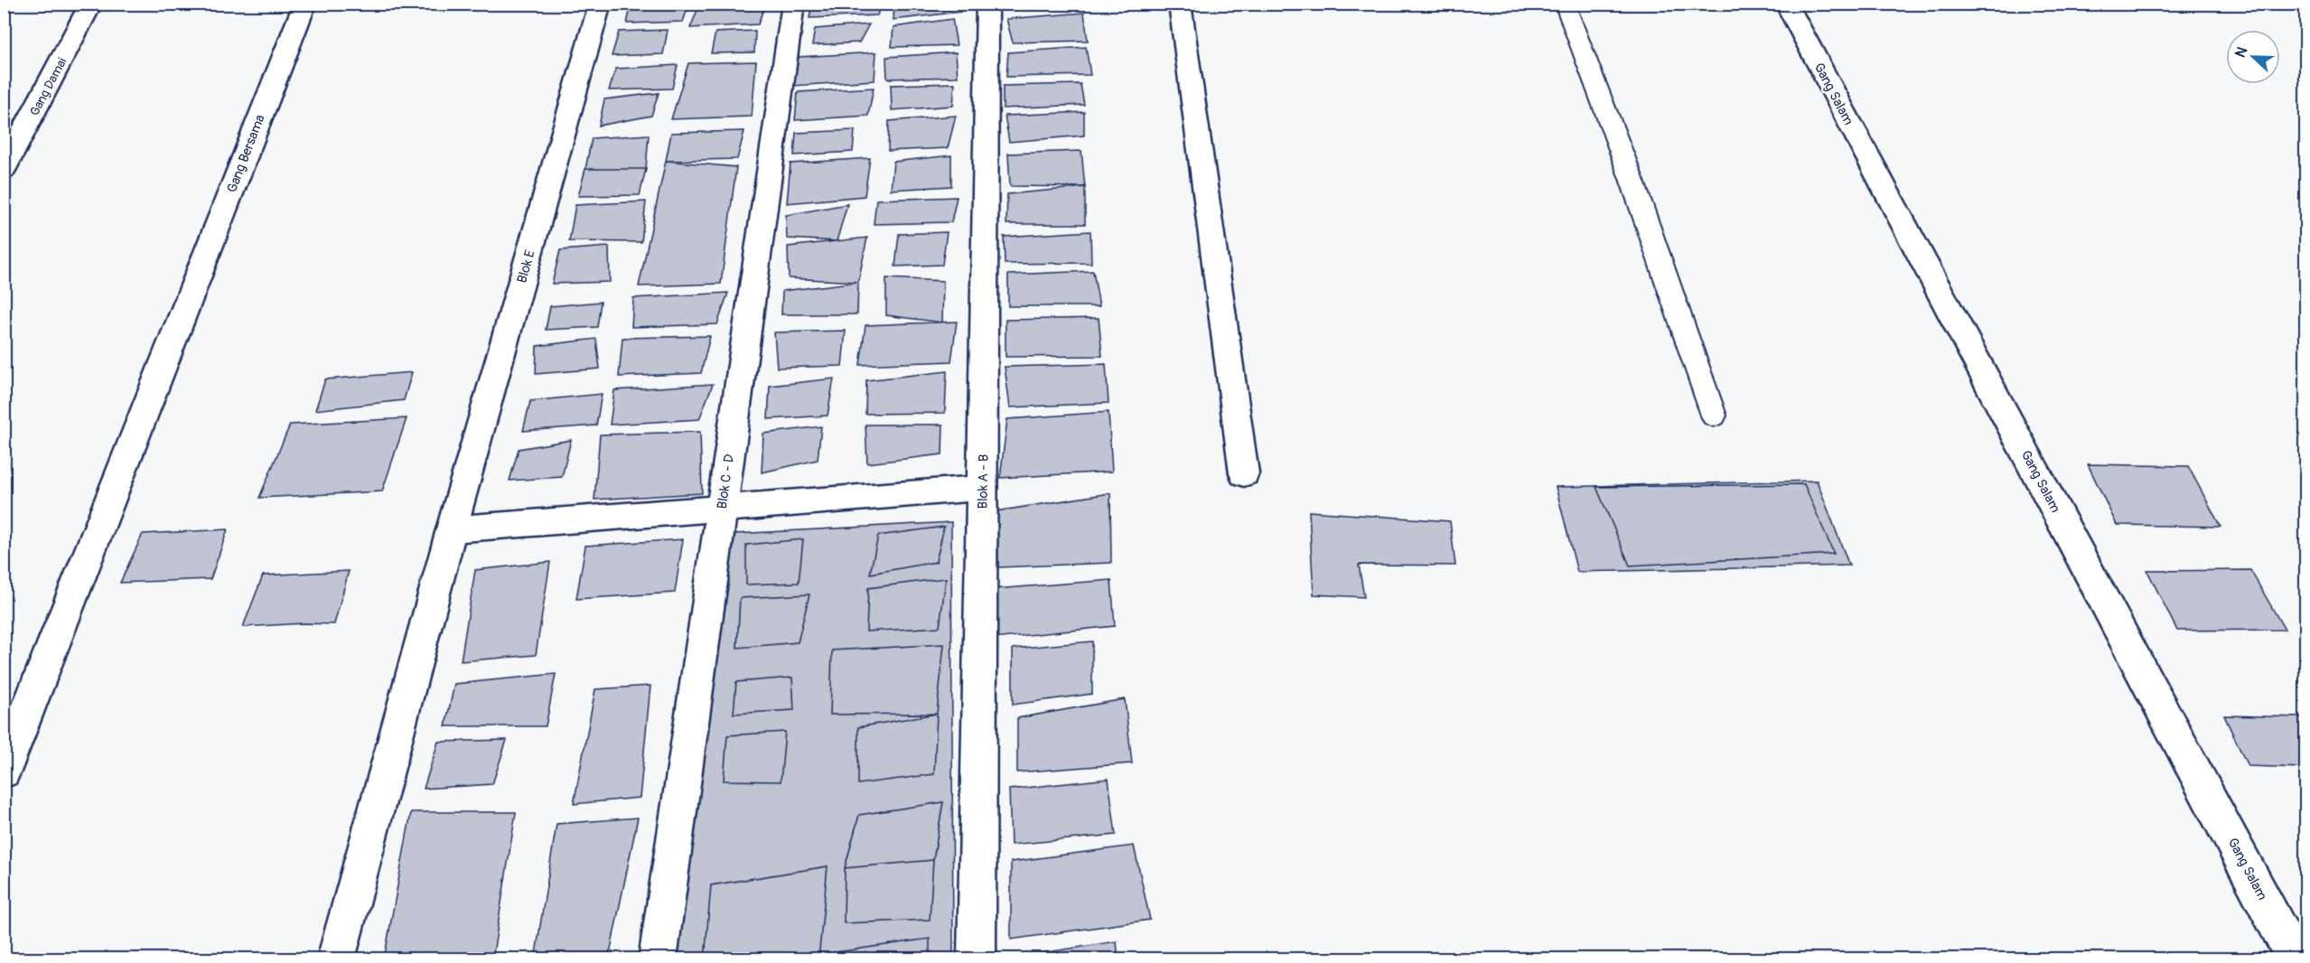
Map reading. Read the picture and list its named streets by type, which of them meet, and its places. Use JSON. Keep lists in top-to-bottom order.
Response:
{
  "streets": {
    "street": [
      "Gang Damai",
      "Gang Salam",
      "Gang Bersama",
      "Blok E",
      "Blok C - D",
      "Blok A - B"
    ]
  },
  "north": "left"
}
